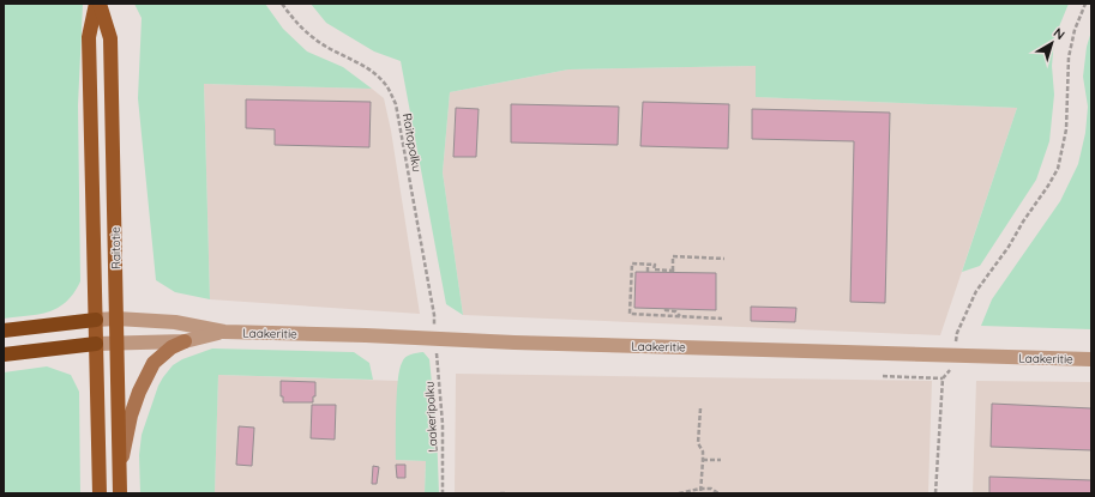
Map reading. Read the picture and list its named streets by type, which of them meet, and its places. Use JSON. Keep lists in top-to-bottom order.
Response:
{
  "streets": {
    "main road": ["Raitotie"],
    "street": ["Laakeritie"],
    "path": ["Raitopolku", "Laakeripolku"]
  },
  "crossings": [
    ["Raitopolku", "Laakeritie"],
    ["Raitopolku", "Laakeripolku"],
    ["Raitotie", "Laakeritie"],
    ["Laakeritie", "Laakeripolku"]
  ],
  "north": "top right"
}
